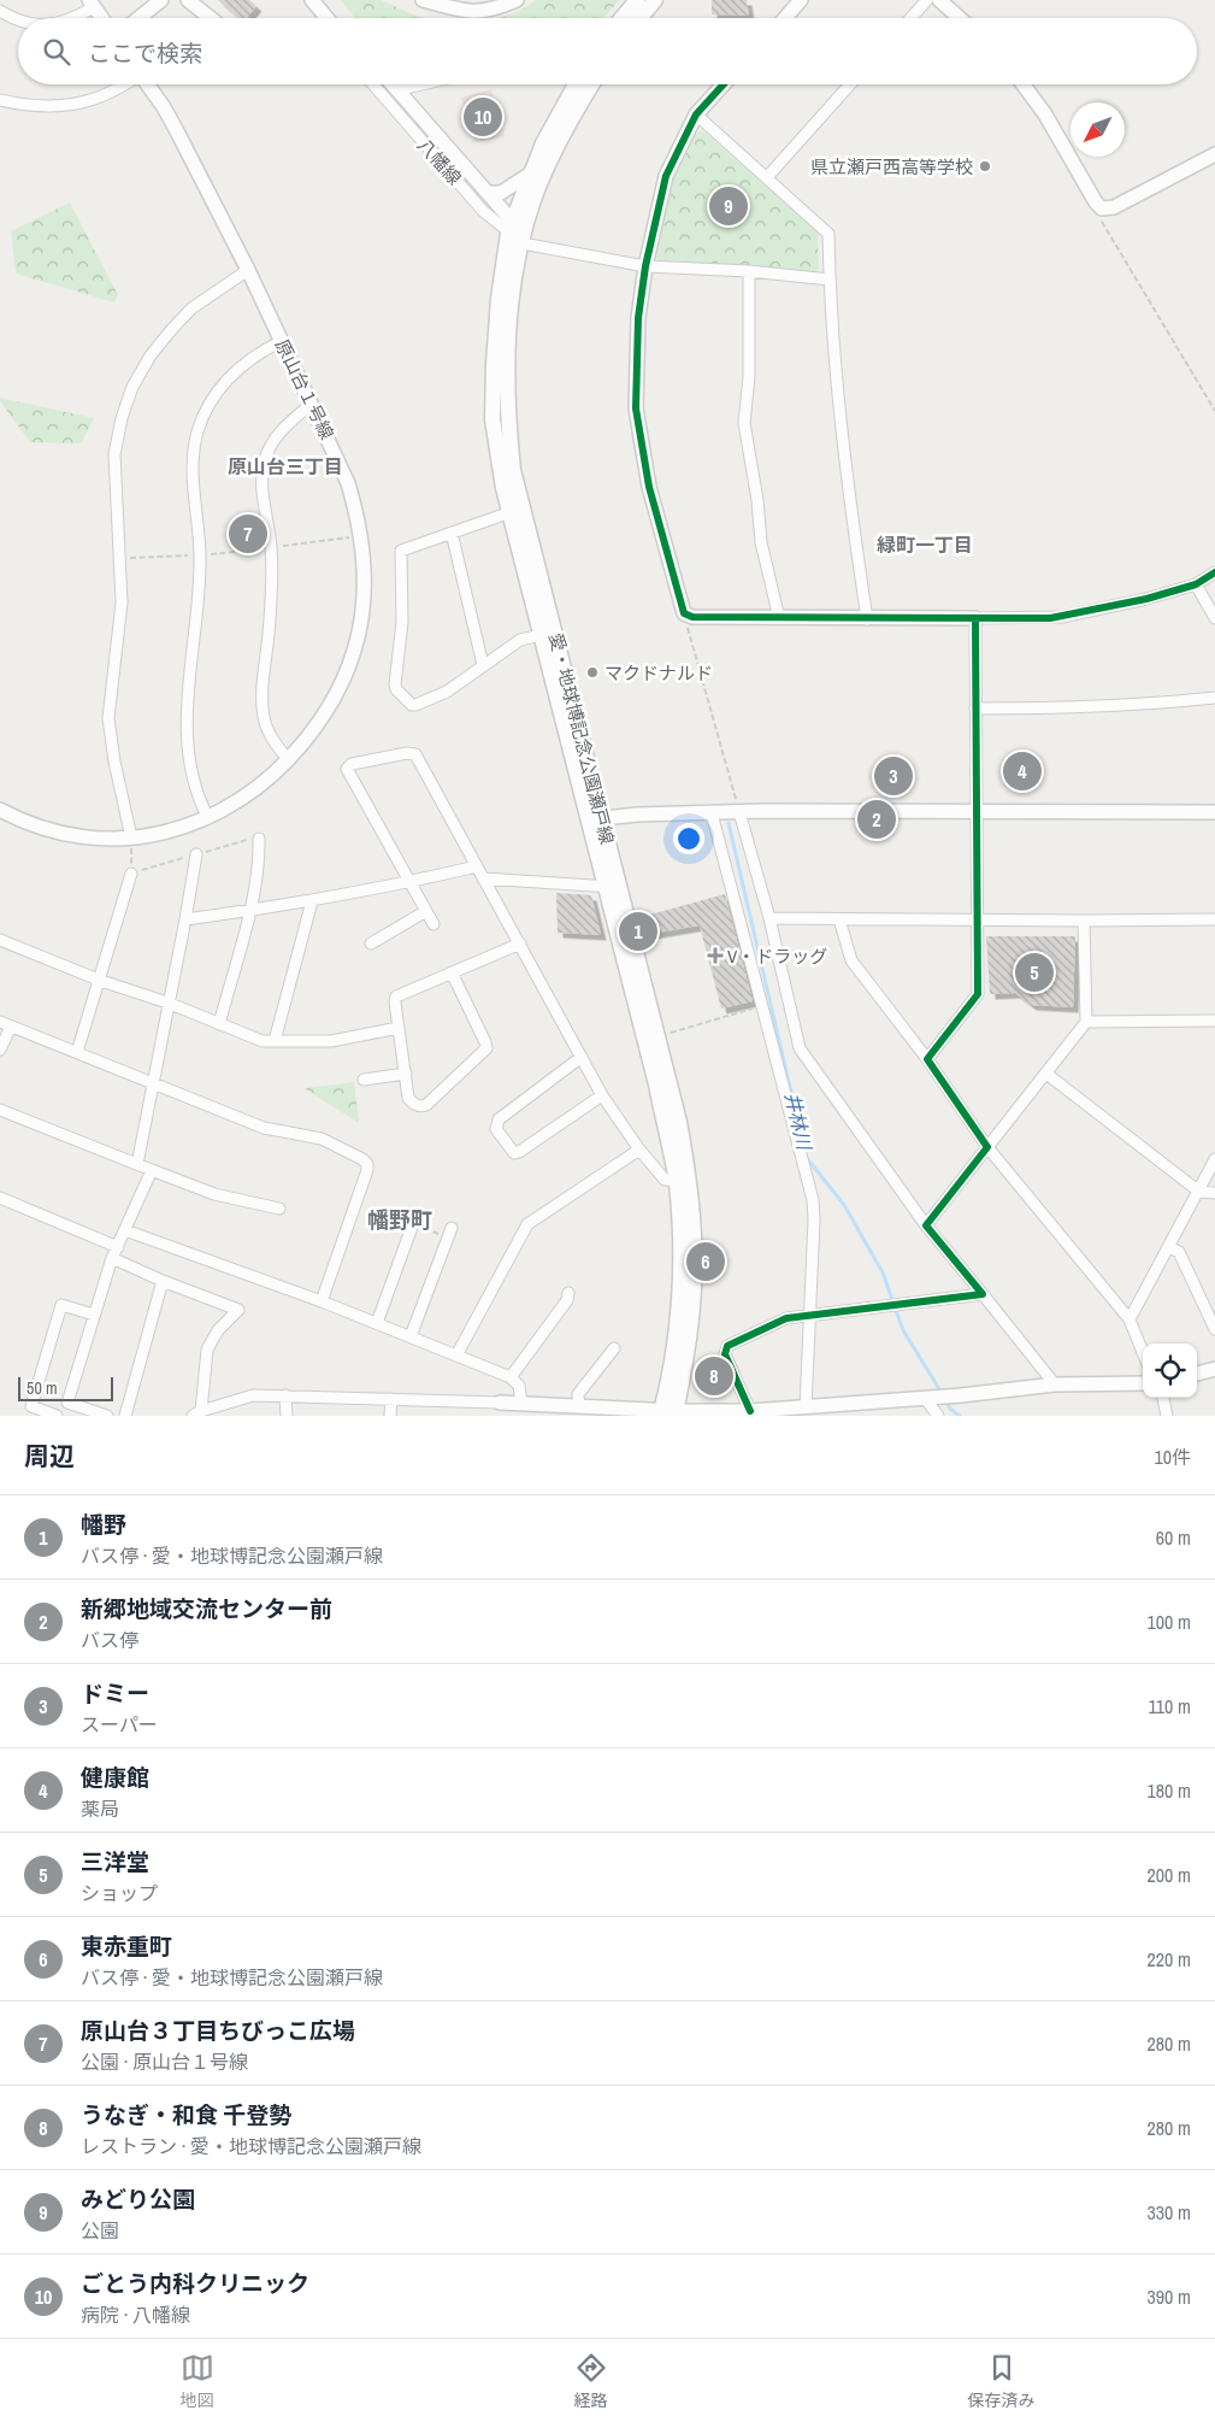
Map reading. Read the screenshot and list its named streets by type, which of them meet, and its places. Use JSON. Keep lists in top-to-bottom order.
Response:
{
  "streets": {
    "main road": ["愛・地球博記念公園瀬戸線"],
    "street": ["八幡線", "原山台１号線"]
  },
  "crossings": [
    ["八幡線", "愛・地球博記念公園瀬戸線"]
  ],
  "districts": ["原山台三丁目", "緑町一丁目", "幡野町"],
  "water": ["井林川"],
  "places": {
    "other": ["県立瀬戸西高等学校", "マクドナルド"],
    "health": ["V・ドラッグ"]
  },
  "scale_bar": "50 m",
  "north": "bottom left",
  "page": {
    "search": "ここで検索",
    "pins": [
      "10",
      "9",
      "7",
      "4",
      "3",
      "2",
      "1",
      "5",
      "6",
      "8"
    ],
    "scale": "50 m",
    "heading": ["周辺", "10件"],
    "list": [
      {
        "mark": "1",
        "name": "幡野",
        "note": "バス停 · 愛・地球博記念公園瀬戸線",
        "value": "60 m"
      },
      {
        "mark": "2",
        "name": "新郷地域交流センター前",
        "note": "バス停",
        "value": "100 m"
      },
      {
        "mark": "3",
        "name": "ドミー",
        "note": "スーパー",
        "value": "110 m"
      },
      {
        "mark": "4",
        "name": "健康館",
        "note": "薬局",
        "value": "180 m"
      },
      {
        "mark": "5",
        "name": "三洋堂",
        "note": "ショップ",
        "value": "200 m"
      },
      {
        "mark": "6",
        "name": "東赤重町",
        "note": "バス停 · 愛・地球博記念公園瀬戸線",
        "value": "220 m"
      },
      {
        "mark": "7",
        "name": "原山台３丁目ちびっこ広場",
        "note": "公園 · 原山台１号線",
        "value": "280 m"
      },
      {
        "mark": "8",
        "name": "うなぎ・和食 千登勢",
        "note": "レストラン · 愛・地球博記念公園瀬戸線",
        "value": "280 m"
      },
      {
        "mark": "9",
        "name": "みどり公園",
        "note": "公園",
        "value": "330 m"
      },
      {
        "mark": "10",
        "name": "ごとう内科クリニック",
        "note": "病院 · 八幡線",
        "value": "390 m"
      }
    ],
    "nav": ["地図", "経路", "保存済み"]
  }
}
